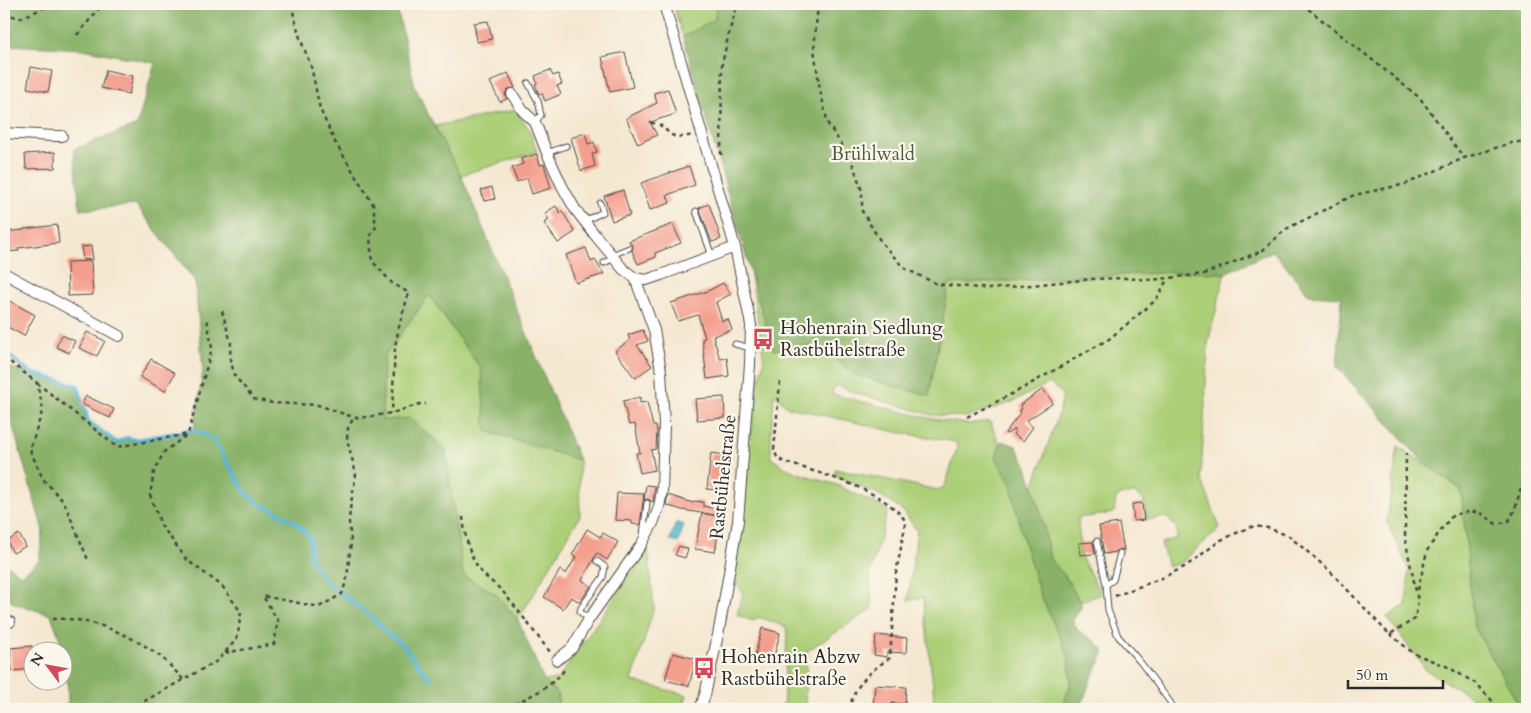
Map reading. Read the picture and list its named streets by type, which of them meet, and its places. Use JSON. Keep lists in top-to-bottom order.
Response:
{
  "streets": {
    "street": ["Rastbühelstraße"]
  },
  "parks": ["Brühlwald"],
  "places": {
    "bus stop": ["Hohenrain Siedlung Rastbühelstraße", "Hohenrain Abzw Rastbühelstraße"]
  },
  "scale_bar": "50 m",
  "north": "top left"
}
